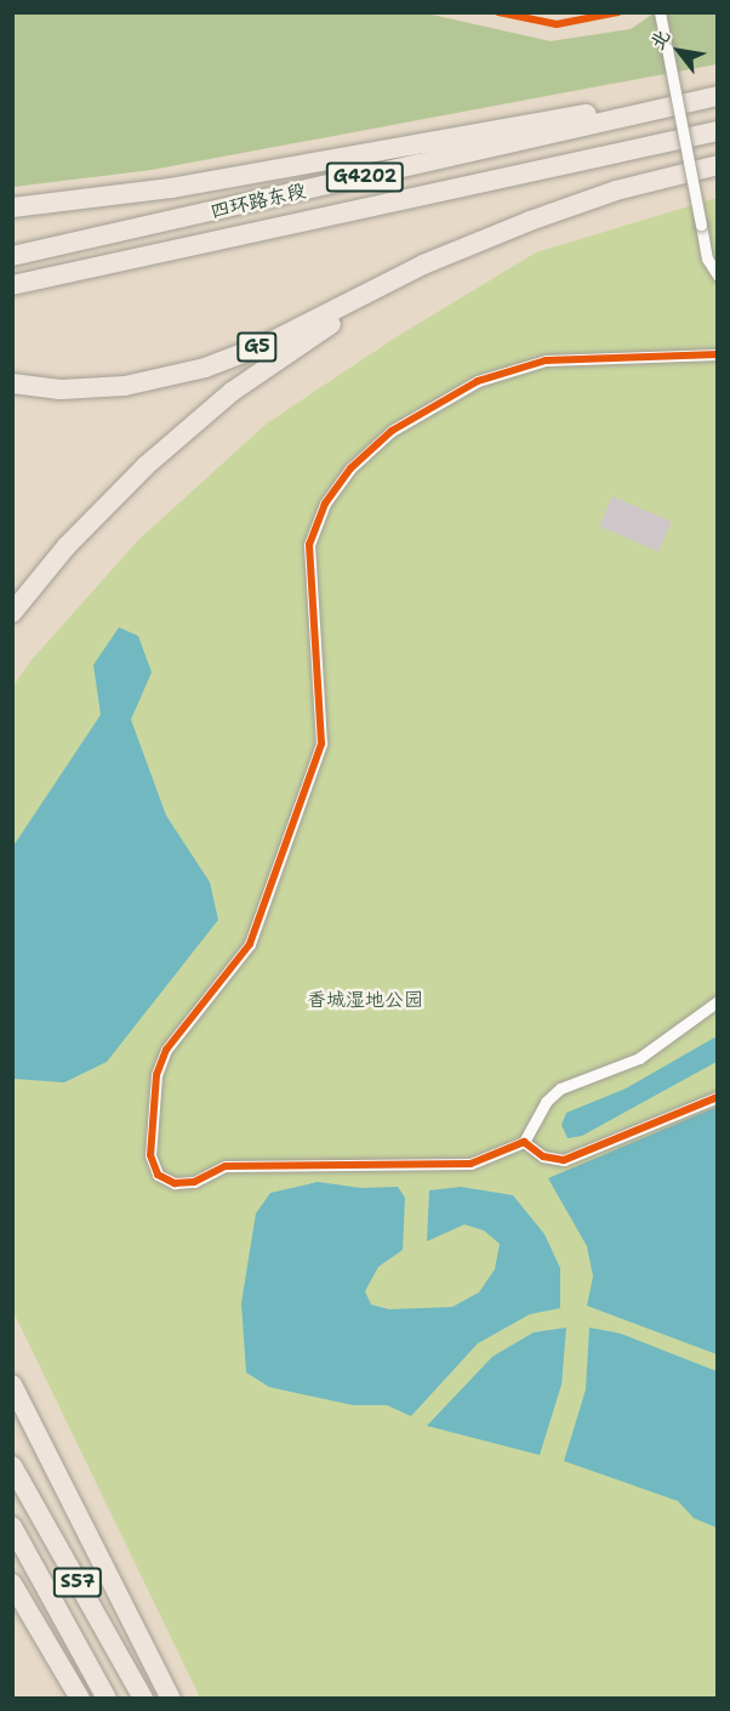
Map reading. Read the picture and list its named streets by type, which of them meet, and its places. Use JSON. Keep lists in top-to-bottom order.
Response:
{
  "streets": {
    "highway": [
      "G4202",
      "四环路东段",
      "G5",
      "S57"
    ]
  },
  "parks": ["香城湿地公园"],
  "north": "top left"
}
